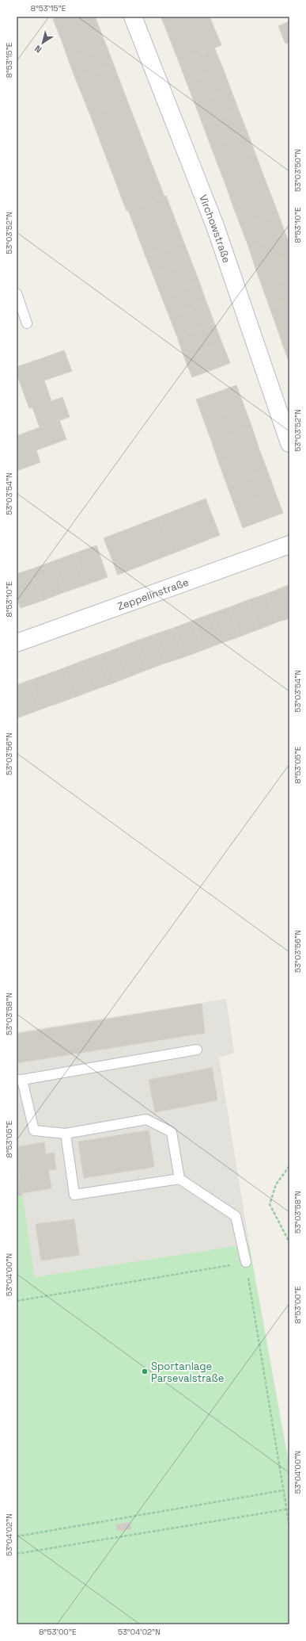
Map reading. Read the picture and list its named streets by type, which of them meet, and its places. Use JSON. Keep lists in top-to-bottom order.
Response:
{
  "streets": {
    "street": ["Virchowstraße", "Zeppelinstraße"]
  },
  "places": ["Sportanlage Parsevalstraße"],
  "north": "bottom left",
  "coordinates": [
    "8°53'15\"E",
    "53°03'50\"N",
    "8°53'10\"E",
    "53°03'52\"N",
    "53°03'54\"N",
    "53°03'56\"N",
    "8°53'05\"E",
    "53°03'58\"N",
    "53°04'00\"N",
    "8°53'00\"E",
    "53°04'02\"N"
  ]
}
